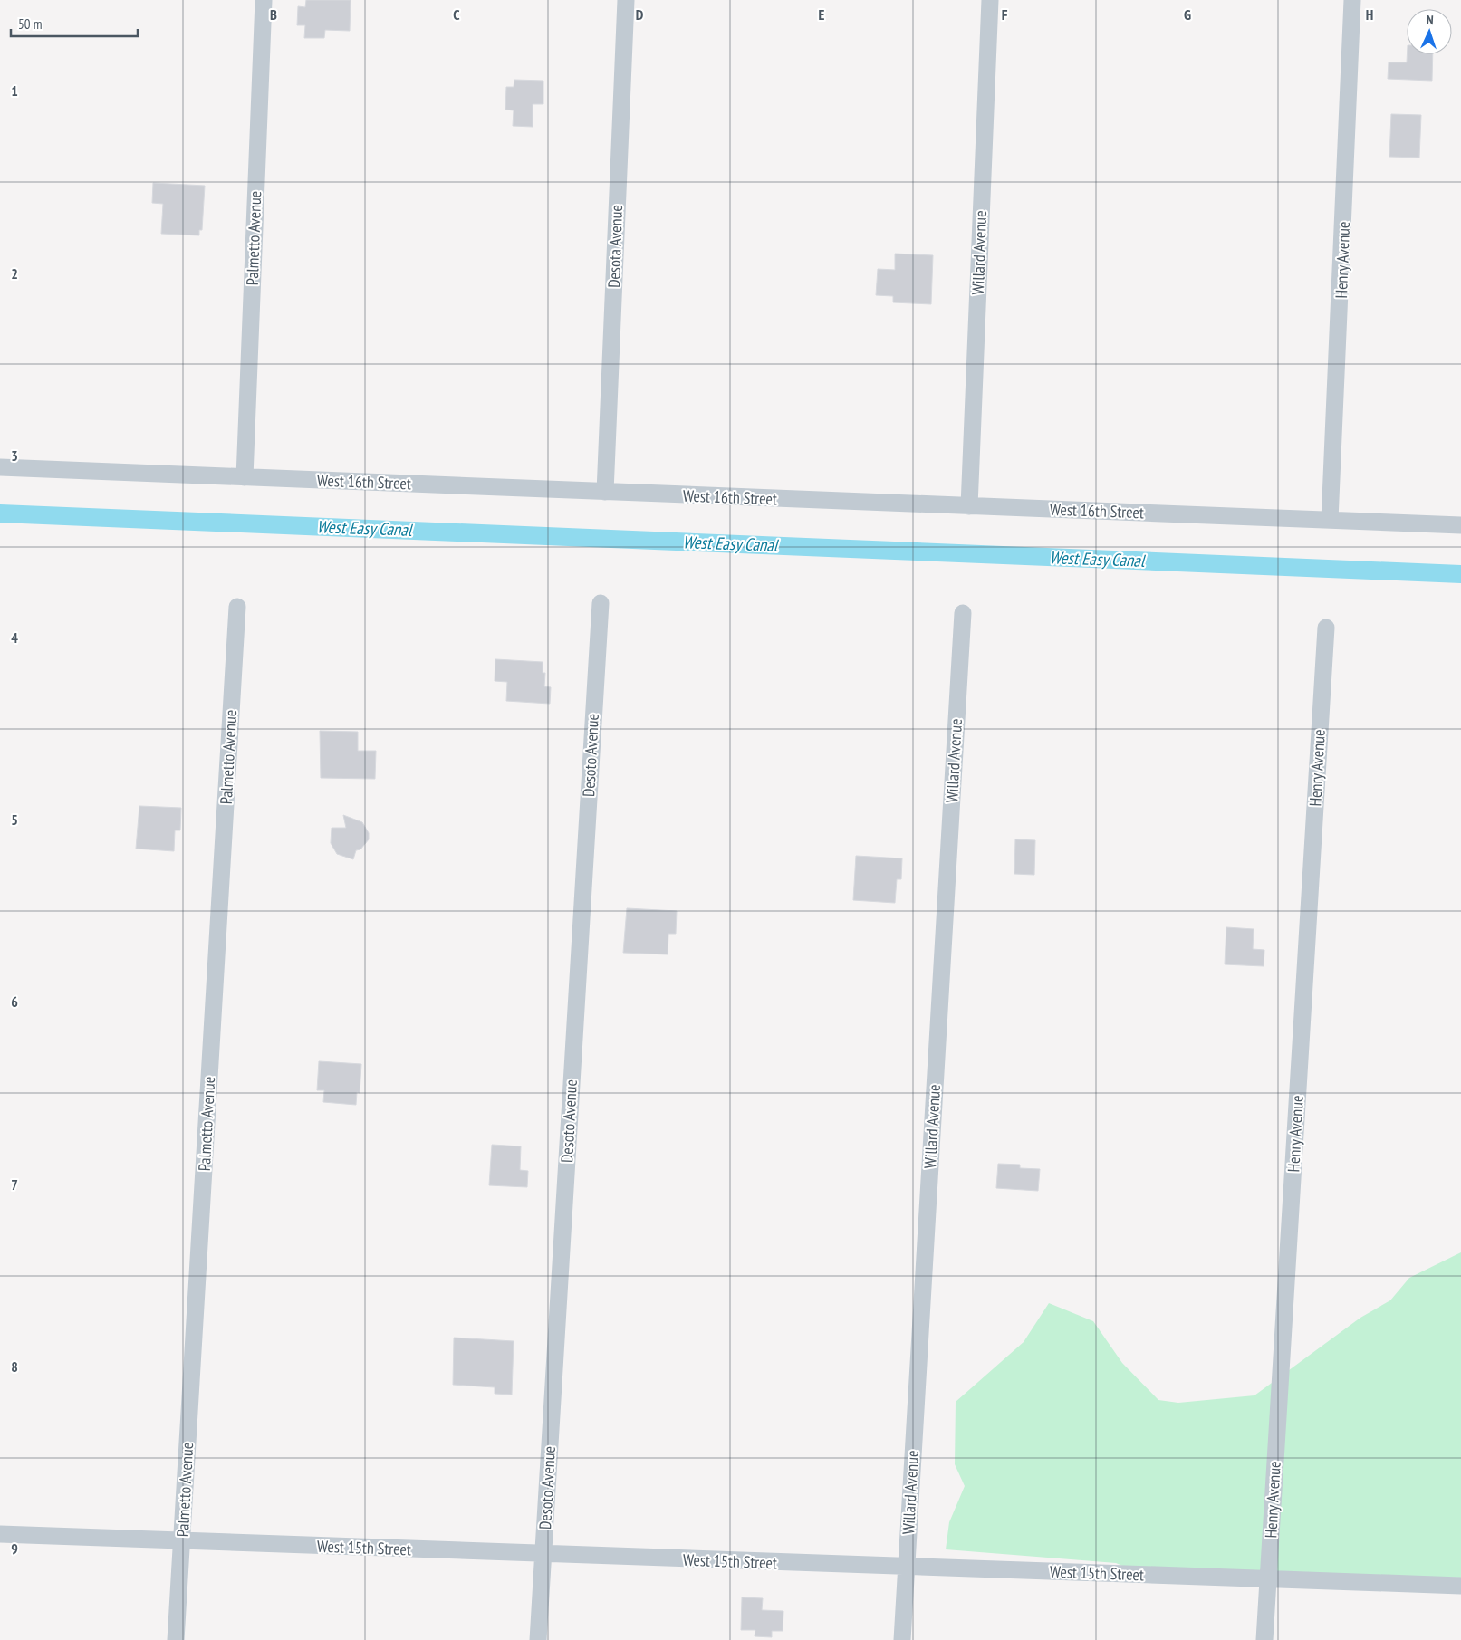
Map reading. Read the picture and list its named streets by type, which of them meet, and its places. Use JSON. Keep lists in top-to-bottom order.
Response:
{
  "streets": {
    "street": [
      "Palmetto Avenue",
      "Desota Avenue",
      "Willard Avenue",
      "Henry Avenue",
      "West 16th Street",
      "Desoto Avenue",
      "West 15th Street"
    ]
  },
  "crossings": [
    ["Palmetto Avenue", "West 16th Street"],
    ["Palmetto Avenue", "West 15th Street"],
    ["Desota Avenue", "West 16th Street"],
    ["Willard Avenue", "West 16th Street"],
    ["Willard Avenue", "West 15th Street"],
    ["Henry Avenue", "West 16th Street"],
    ["Henry Avenue", "West 15th Street"],
    ["Desoto Avenue", "West 15th Street"]
  ],
  "water": ["West Easy Canal"],
  "scale_bar": "50 m",
  "north": "top",
  "grid": {
    "columns": [
      "B",
      "C",
      "D",
      "E",
      "F",
      "G",
      "H"
    ],
    "rows": [
      "1",
      "2",
      "3",
      "4",
      "5",
      "6",
      "7",
      "8",
      "9"
    ]
  }
}
